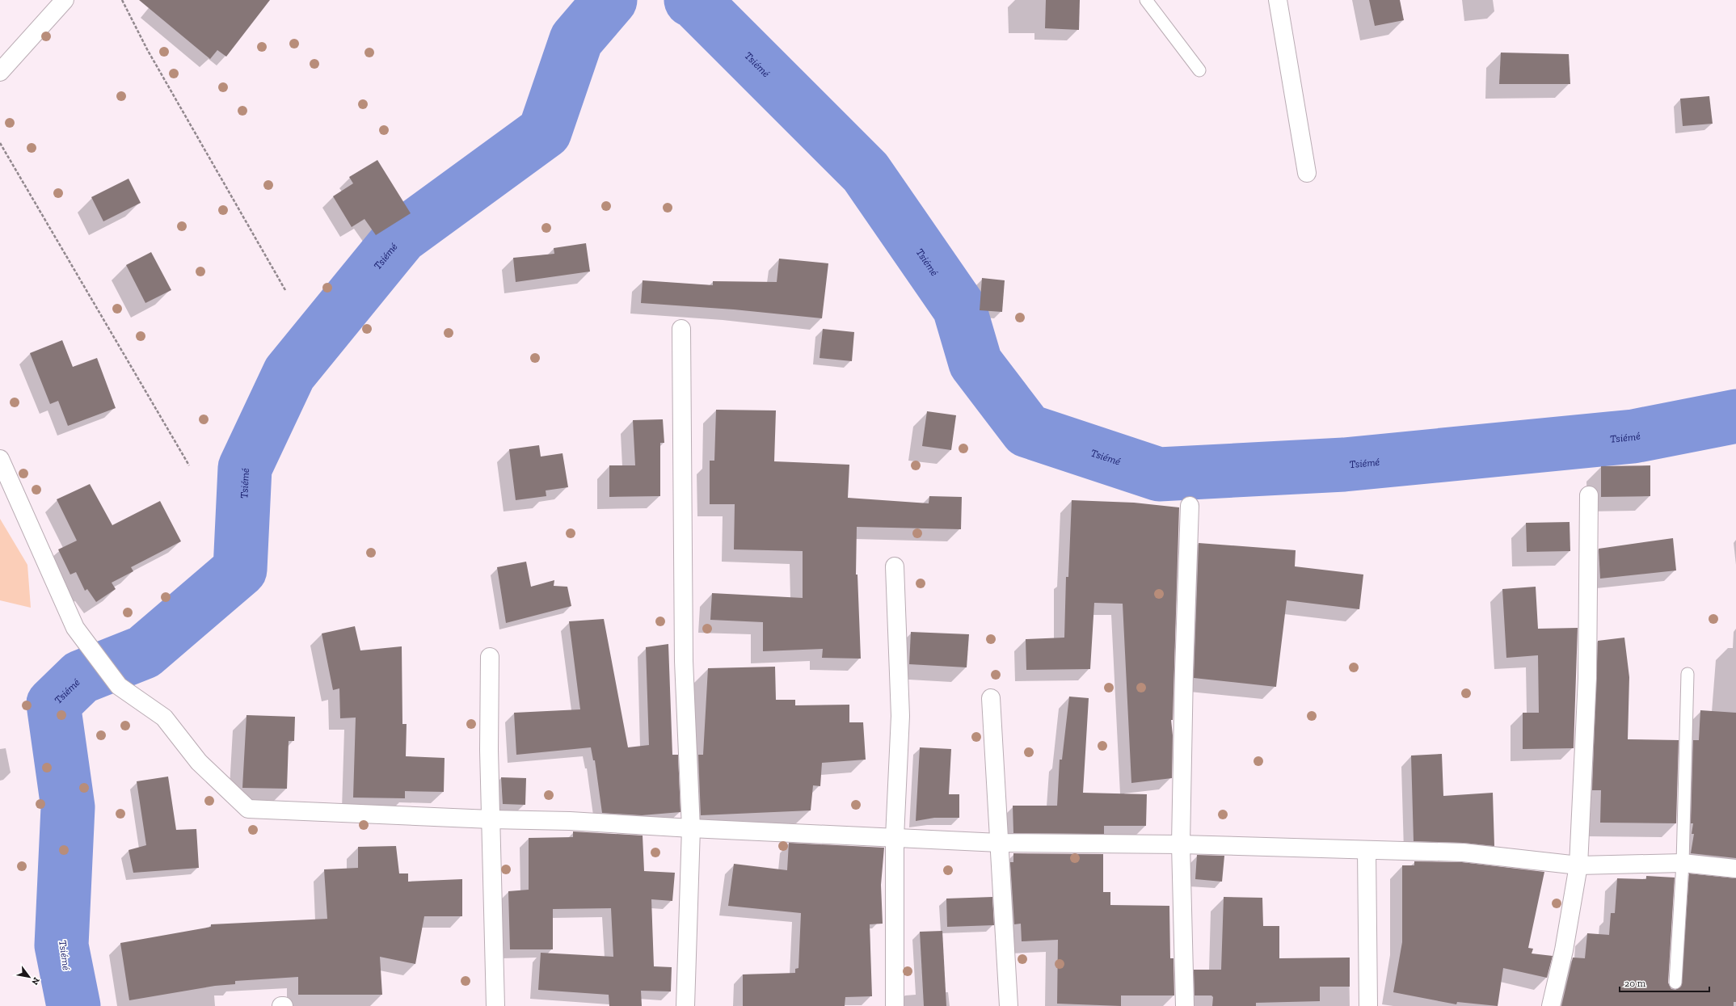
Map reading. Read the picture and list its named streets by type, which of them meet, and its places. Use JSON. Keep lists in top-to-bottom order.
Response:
{
  "water": ["Tsiémé"],
  "scale_bar": "20 m",
  "north": "bottom right"
}
